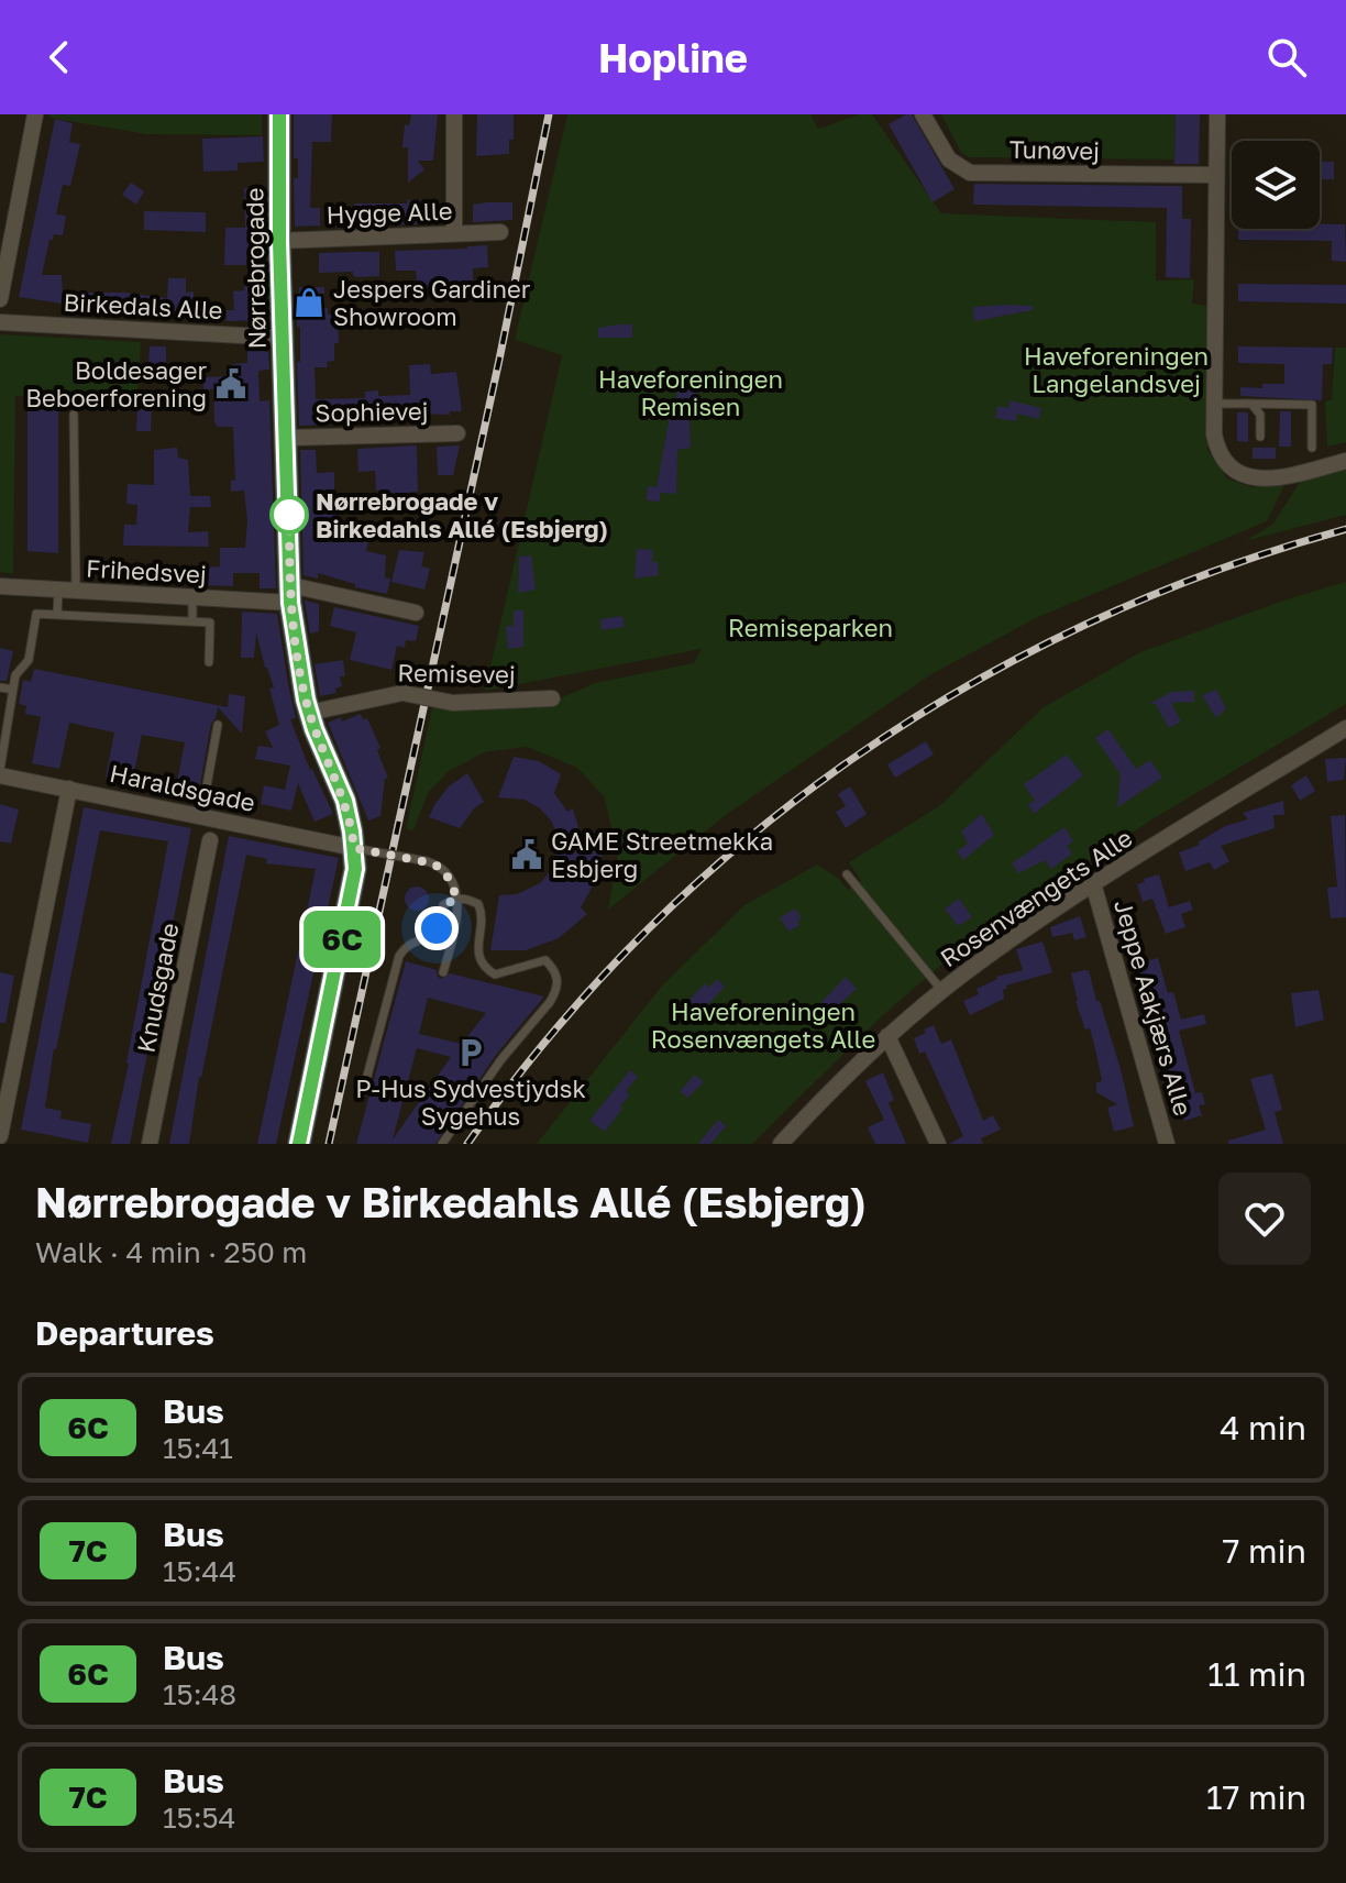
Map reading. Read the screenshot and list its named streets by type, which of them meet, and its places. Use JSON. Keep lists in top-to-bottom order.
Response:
{
  "streets": {
    "street": [
      "Tunøvej",
      "Hygge Alle",
      "Nørrebrogade",
      "Birkedals Alle",
      "Sophievej",
      "Frihedsvej",
      "Remisevej",
      "Haraldsgade",
      "Rosenvængets Alle",
      "Knudsgade",
      "Jeppe Aakjærs Alle"
    ]
  },
  "crossings": [
    ["Hygge Alle", "Nørrebrogade"],
    ["Nørrebrogade", "Birkedals Alle"],
    ["Nørrebrogade", "Sophievej"],
    ["Nørrebrogade", "Frihedsvej"],
    ["Nørrebrogade", "Remisevej"],
    ["Nørrebrogade", "Haraldsgade"],
    ["Rosenvængets Alle", "Jeppe Aakjærs Alle"]
  ],
  "parks": [
    "Haveforeningen Langelandsvej",
    "Haveforeningen Remisen",
    "Remiseparken",
    "Haveforeningen Rosenvængets Alle"
  ],
  "places": {
    "shop": ["Jespers Gardiner Showroom"],
    "public building": ["Boldesager Beboerforening", "GAME Streetmekka Esbjerg"],
    "other": ["Nørrebrogade v Birkedahls Allé (Esbjerg)"],
    "parking": ["P-Hus Sydvestjydsk Sygehus"]
  },
  "lines": ["bus line 6C"],
  "page": {
    "header": "Hopline",
    "on_map": "6C",
    "heading": [
      ["Nørrebrogade v Birkedahls Allé (Esbjerg)", "Walk · 4 min · 250 m"],
      "Departures"
    ],
    "list": [
      {
        "mark": "6C",
        "name": "Bus",
        "note": "15:41",
        "value": "4 min"
      },
      {
        "mark": "7C",
        "name": "Bus",
        "note": "15:44",
        "value": "7 min"
      },
      {
        "mark": "6C",
        "name": "Bus",
        "note": "15:48",
        "value": "11 min"
      },
      {
        "mark": "7C",
        "name": "Bus",
        "note": "15:54",
        "value": "17 min"
      }
    ]
  }
}
